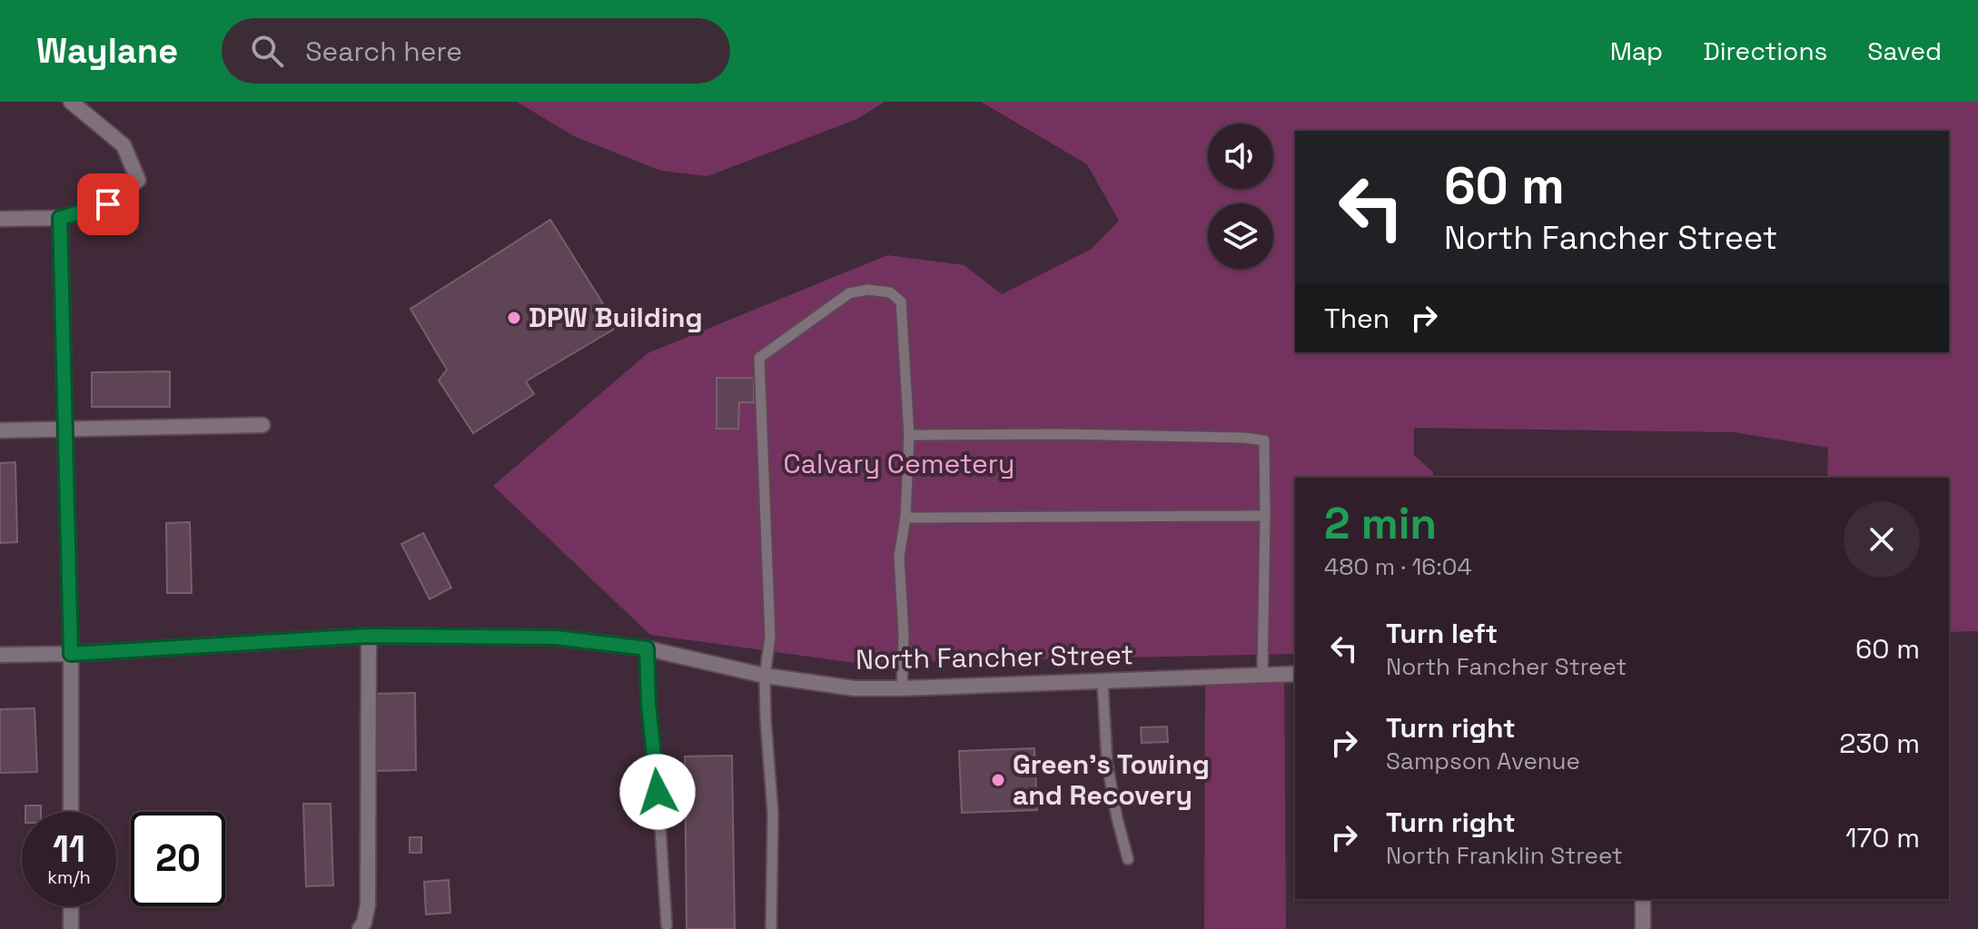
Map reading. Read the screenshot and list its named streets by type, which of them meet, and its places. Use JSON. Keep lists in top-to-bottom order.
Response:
{
  "streets": {
    "street": ["North Fancher Street"]
  },
  "parks": ["Calvary Cemetery"],
  "places": ["DPW Building", "Green's Towing and Recovery"],
  "page": {
    "header": "Waylane",
    "search": "Search here",
    "nav": ["Map", "Directions", "Saved"],
    "turn": ["60 m", "North Fancher Street"],
    "then": "Then",
    "heading": ["2 min", "480 m · 16:04"],
    "list": [
      {
        "name": "Turn left",
        "note": "North Fancher Street",
        "value": "60 m"
      },
      {
        "name": "Turn right",
        "note": "Sampson Avenue",
        "value": "230 m"
      },
      {
        "name": "Turn right",
        "note": "North Franklin Street",
        "value": "170 m"
      }
    ],
    "speed": "11 km/h",
    "limit": "20"
  }
}
